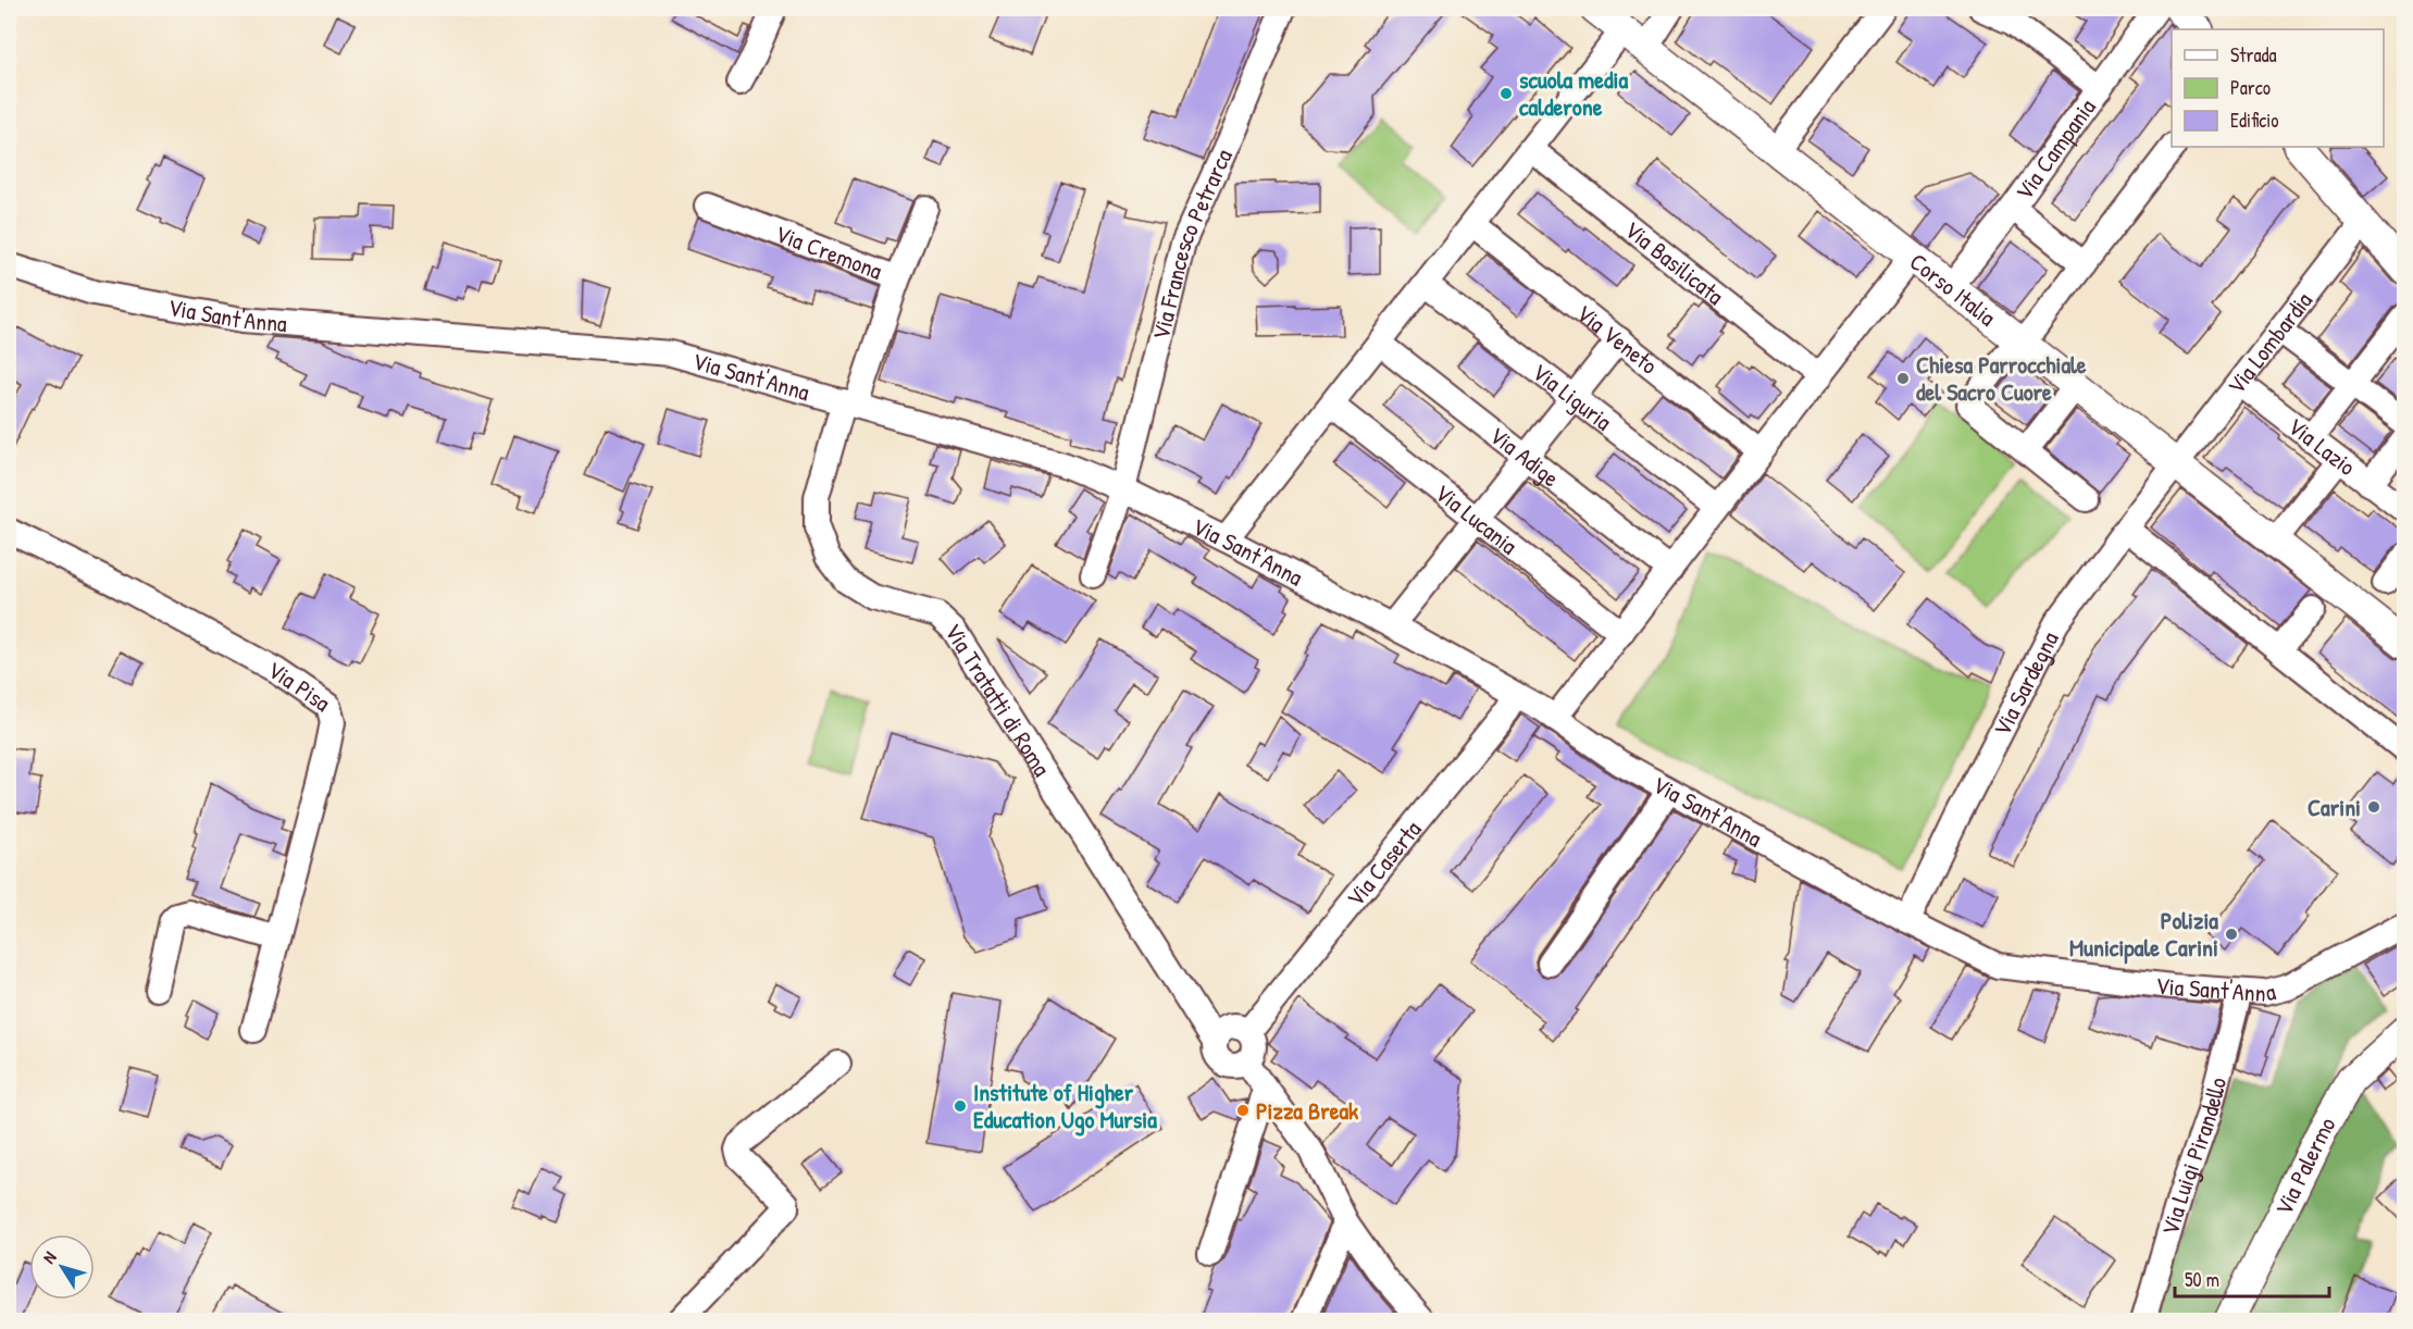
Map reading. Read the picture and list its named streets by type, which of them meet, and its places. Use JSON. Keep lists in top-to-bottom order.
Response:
{
  "streets": {
    "street": [
      "Via Campania",
      "Via Francesco Petrarca",
      "Via Cremona",
      "Via Basilicata",
      "Corso Italia",
      "Via Sant'Anna",
      "Via Veneto",
      "Via Lombardia",
      "Via Liguria",
      "Via Lazio",
      "Via Adige",
      "Via Lucania",
      "Via Sardegna",
      "Via Pisa",
      "Via Tratatti di Roma",
      "Via Caserta",
      "Via Luigi Pirandello",
      "Via Palermo"
    ]
  },
  "crossings": [
    ["Via Campania", "Corso Italia"],
    ["Via Francesco Petrarca", "Via Sant'Anna"],
    ["Via Cremona", "Via Sant'Anna"],
    ["Via Cremona", "Via Tratatti di Roma"],
    ["Corso Italia", "Via Lombardia"],
    ["Corso Italia", "Via Sardegna"],
    ["Via Sant'Anna", "Via Sardegna"],
    ["Via Sant'Anna", "Via Tratatti di Roma"],
    ["Via Sant'Anna", "Via Caserta"],
    ["Via Sant'Anna", "Via Luigi Pirandello"],
    ["Via Lombardia", "Via Lazio"],
    ["Via Lombardia", "Via Sardegna"],
    ["Via Tratatti di Roma", "Via Caserta"]
  ],
  "places": [
    "scuola media calderone",
    "Chiesa Parrocchiale del Sacro Cuore",
    "Carini",
    "Polizia Municipale Carini",
    "Institute of Higher Education Ugo Mursia",
    "Pizza Break"
  ],
  "legend": ["Strada", "Parco", "Edificio"],
  "scale_bar": "50 m",
  "north": "top left"
}
